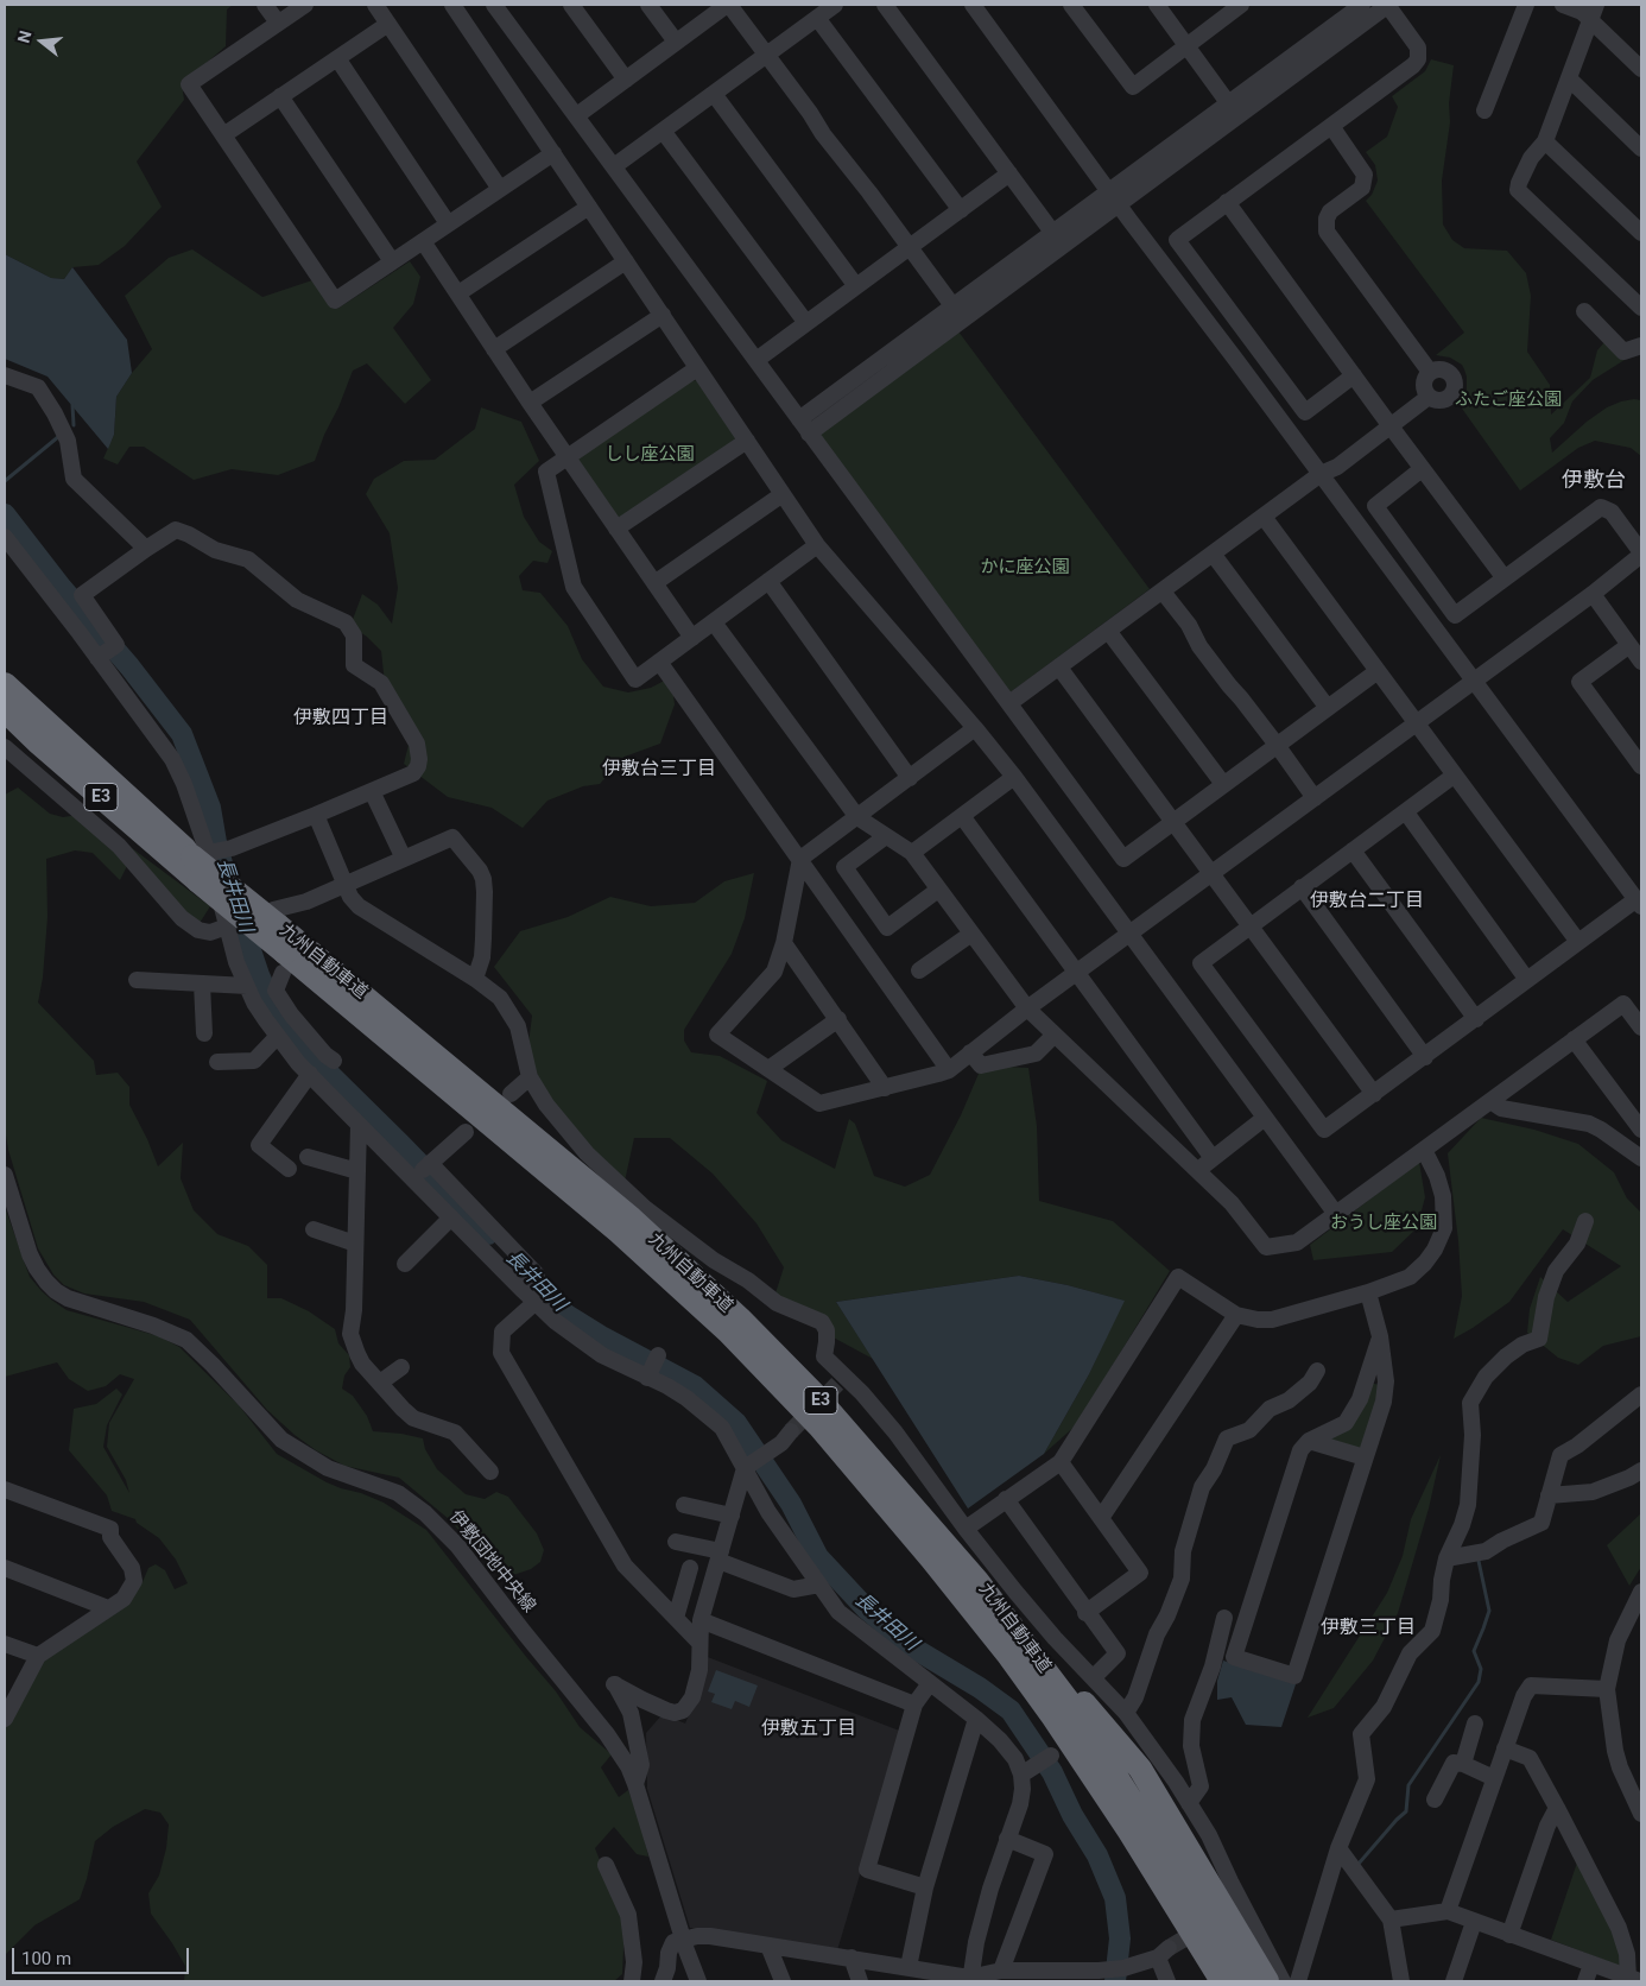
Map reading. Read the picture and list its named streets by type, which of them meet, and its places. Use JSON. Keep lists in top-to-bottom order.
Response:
{
  "streets": {
    "highway": ["E3", "九州自動車道"],
    "street": ["伊敷団地中央線"]
  },
  "districts": [
    "伊敷台",
    "伊敷四丁目",
    "伊敷台三丁目",
    "伊敷台二丁目",
    "伊敷三丁目",
    "伊敷五丁目"
  ],
  "water": ["長井田川"],
  "parks": [
    "ふたご座公園",
    "しし座公園",
    "かに座公園",
    "おうし座公園"
  ],
  "scale_bar": "100 m",
  "north": "left"
}
